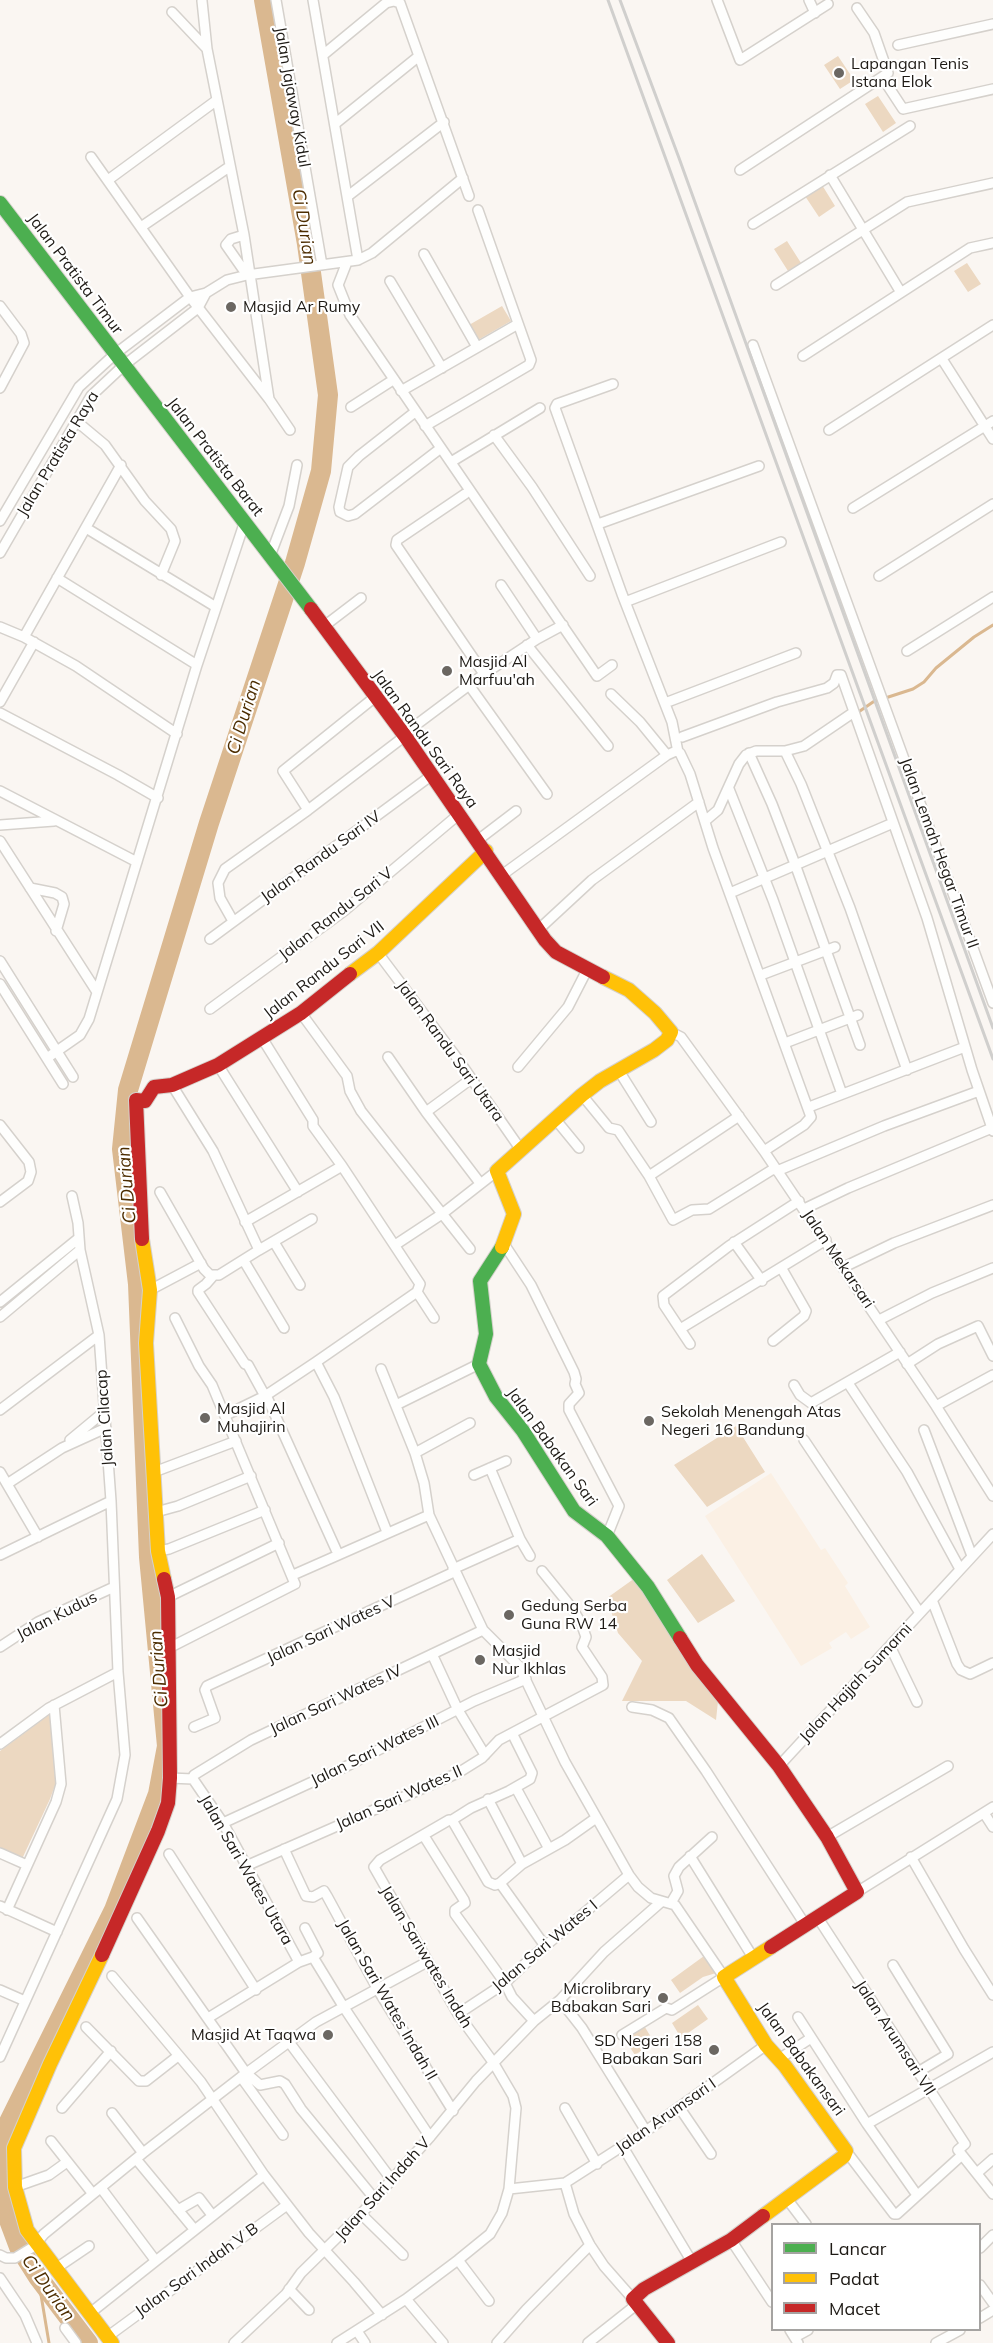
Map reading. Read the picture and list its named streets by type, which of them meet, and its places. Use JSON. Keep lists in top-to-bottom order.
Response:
{
  "streets": {
    "street": [
      "Jalan Jajaway Kidul",
      "Jalan Pratista Timur",
      "Jalan Pratista Raya",
      "Jalan Pratista Barat",
      "Jalan Randu Sari Raya",
      "Jalan Lemah Hegar Timur II",
      "Jalan Randu Sari IV",
      "Jalan Randu Sari V",
      "Jalan Randu Sari VII",
      "Jalan Randu Sari Utara",
      "Jalan Mekarsari",
      "Jalan Cilacap",
      "Jalan Babakan Sari",
      "Jalan Kudus",
      "Jalan Sari Wates V",
      "Jalan Hajjah Sumarni",
      "Jalan Sari Wates IV",
      "Jalan Sari Wates III",
      "Jalan Sari Wates II",
      "Jalan Sari Wates Utara",
      "Jalan Sari Wates I",
      "Jalan Sariwates Indah",
      "Jalan Sari Wates Indah II",
      "Jalan Arumsari VII",
      "Jalan Babakansari",
      "Jalan Arumsari I",
      "Jalan Sari Indah V",
      "Jalan Sari Indah V B"
    ]
  },
  "crossings": [
    ["Jalan Pratista Timur", "Jalan Pratista Raya"],
    ["Jalan Pratista Timur", "Jalan Pratista Barat"],
    ["Jalan Pratista Raya", "Jalan Pratista Barat"],
    ["Jalan Pratista Barat", "Jalan Randu Sari Raya"],
    ["Jalan Randu Sari Raya", "Jalan Randu Sari IV"],
    ["Jalan Randu Sari Raya", "Jalan Randu Sari V"],
    ["Jalan Randu Sari Raya", "Jalan Randu Sari VII"],
    ["Jalan Randu Sari Raya", "Jalan Mekarsari"],
    ["Jalan Randu Sari VII", "Jalan Randu Sari Utara"],
    ["Jalan Cilacap", "Jalan Kudus"],
    ["Jalan Babakan Sari", "Jalan Hajjah Sumarni"],
    ["Jalan Sari Wates IV", "Jalan Sari Wates Utara"],
    ["Jalan Sari Wates III", "Jalan Sari Wates Utara"],
    ["Jalan Sari Wates II", "Jalan Sari Wates Utara"],
    ["Jalan Sari Wates II", "Jalan Sari Wates Indah II"],
    ["Jalan Sari Wates I", "Jalan Sariwates Indah"],
    ["Jalan Sariwates Indah", "Jalan Sari Indah V"],
    ["Jalan Sari Wates Indah II", "Jalan Sari Indah V"],
    ["Jalan Babakansari", "Jalan Arumsari I"]
  ],
  "water": ["Ci Durian"],
  "places": [
    "Lapangan Tenis Istana Elok",
    "Masjid Ar Rumy",
    "Masjid Al Marfuu'ah",
    "Masjid Al Muhajirin",
    "Sekolah Menengah Atas Negeri 16 Bandung",
    "Gedung Serba Guna RW 14",
    "Masjid Nur Ikhlas",
    "Microlibrary Babakan Sari",
    "Masjid At Taqwa",
    "SD Negeri 158 Babakan Sari"
  ],
  "legend": ["Lancar", "Padat", "Macet"]
}
